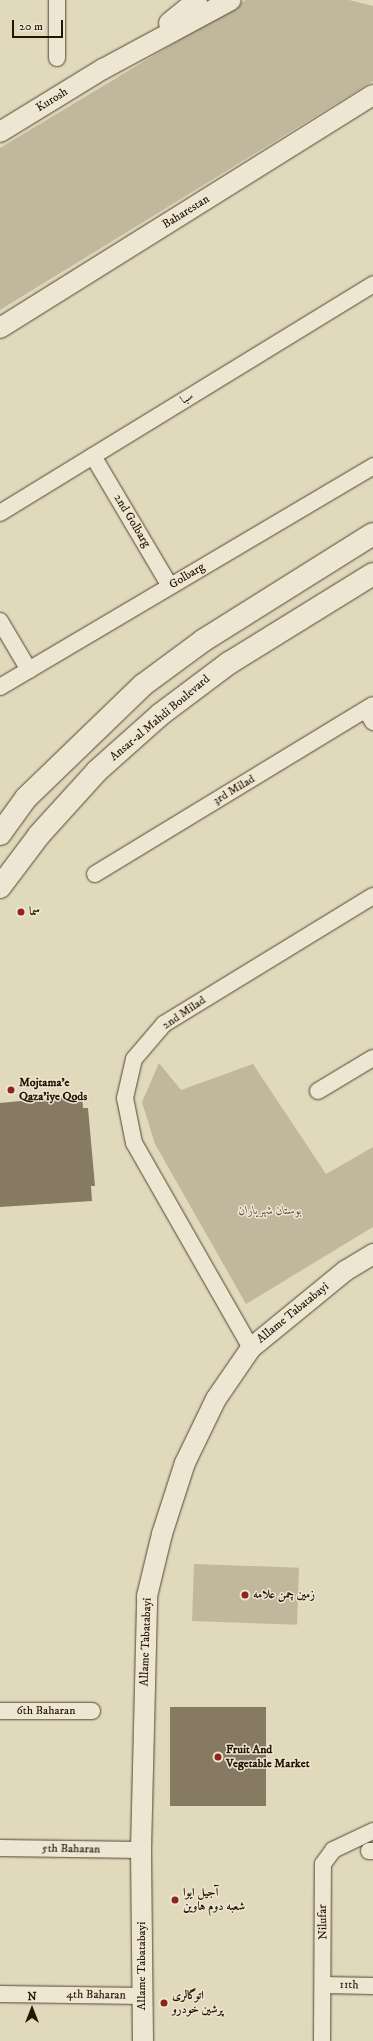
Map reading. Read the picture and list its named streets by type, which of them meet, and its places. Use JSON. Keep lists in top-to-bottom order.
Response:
{
  "streets": {
    "main road": ["Ansar-al Mahdi Boulevard"],
    "street": [
      "Kurosh",
      "Baharestan",
      "سبا",
      "2nd Golbarg",
      "Golbarg",
      "3rd Milad",
      "2nd Milad",
      "Allame Tabatabayi",
      "6th Baharan",
      "5th Baharan",
      "Nilufar",
      "11th",
      "4th Baharan"
    ]
  },
  "crossings": [
    ["سبا", "2nd Golbarg"],
    ["2nd Golbarg", "Golbarg"],
    ["2nd Milad", "Allame Tabatabayi"],
    ["Allame Tabatabayi", "5th Baharan"],
    ["Allame Tabatabayi", "4th Baharan"],
    ["Nilufar", "11th"]
  ],
  "parks": ["بوستان شهریاران"],
  "places": [
    "سما",
    "Mojtama'e Qaza'iye Qods",
    "زمین چمن علامه",
    "Fruit And Vegetable Market",
    "آجیل ایوا شعبه دوم هاوین",
    "اتوگالری پرشین خودرو"
  ],
  "scale_bar": "20 m",
  "north": "top"
}
